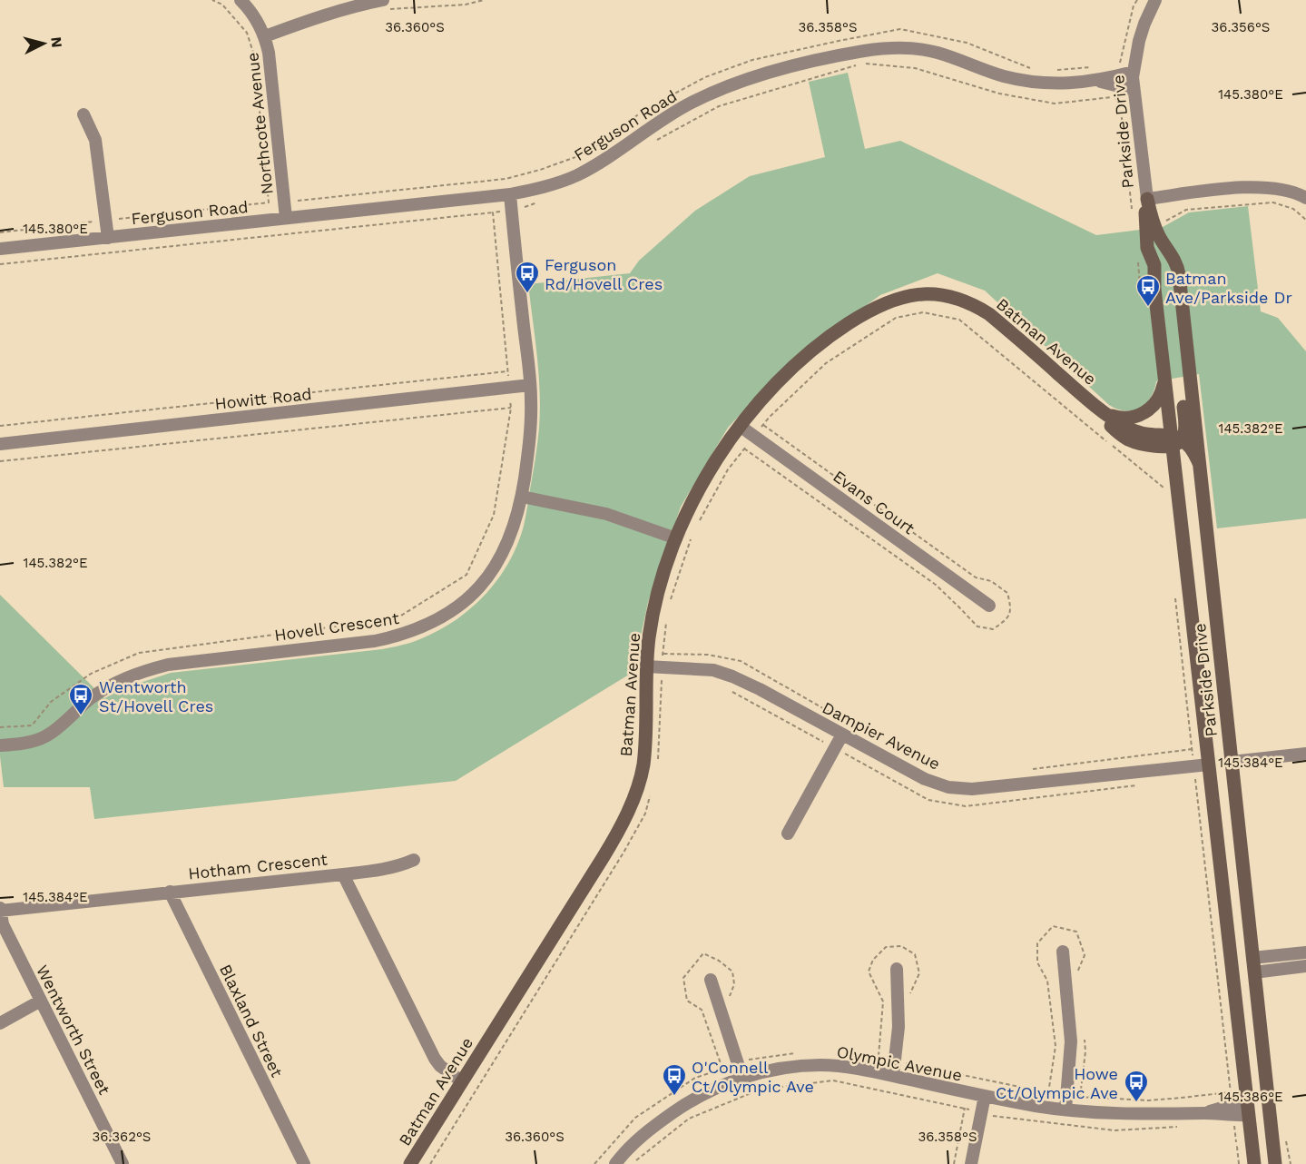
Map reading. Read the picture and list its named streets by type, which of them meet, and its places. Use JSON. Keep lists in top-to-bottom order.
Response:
{
  "streets": {
    "street": [
      "Northcote Avenue",
      "Ferguson Road",
      "Parkside Drive",
      "Batman Avenue",
      "Howitt Road",
      "Evans Court",
      "Hovell Crescent",
      "Dampier Avenue",
      "Hotham Crescent",
      "Blaxland Street",
      "Wentworth Street",
      "Olympic Avenue"
    ]
  },
  "crossings": [
    ["Northcote Avenue", "Ferguson Road"],
    ["Ferguson Road", "Parkside Drive"],
    ["Ferguson Road", "Hovell Crescent"],
    ["Parkside Drive", "Batman Avenue"],
    ["Parkside Drive", "Dampier Avenue"],
    ["Parkside Drive", "Olympic Avenue"],
    ["Batman Avenue", "Evans Court"],
    ["Batman Avenue", "Dampier Avenue"],
    ["Batman Avenue", "Hotham Crescent"],
    ["Howitt Road", "Hovell Crescent"],
    ["Hotham Crescent", "Blaxland Street"],
    ["Hotham Crescent", "Wentworth Street"]
  ],
  "places": {
    "bus stop": [
      "Ferguson Rd/Hovell Cres",
      "Batman Ave/Parkside Dr",
      "Wentworth St/Hovell Cres",
      "O'Connell Ct/Olympic Ave",
      "Howe Ct/Olympic Ave"
    ]
  },
  "north": "right",
  "coordinates": [
    "36.360°S",
    "36.358°S",
    "36.356°S",
    "145.380°E",
    "145.382°E",
    "145.384°E",
    "145.386°E",
    "36.362°S"
  ]
}
